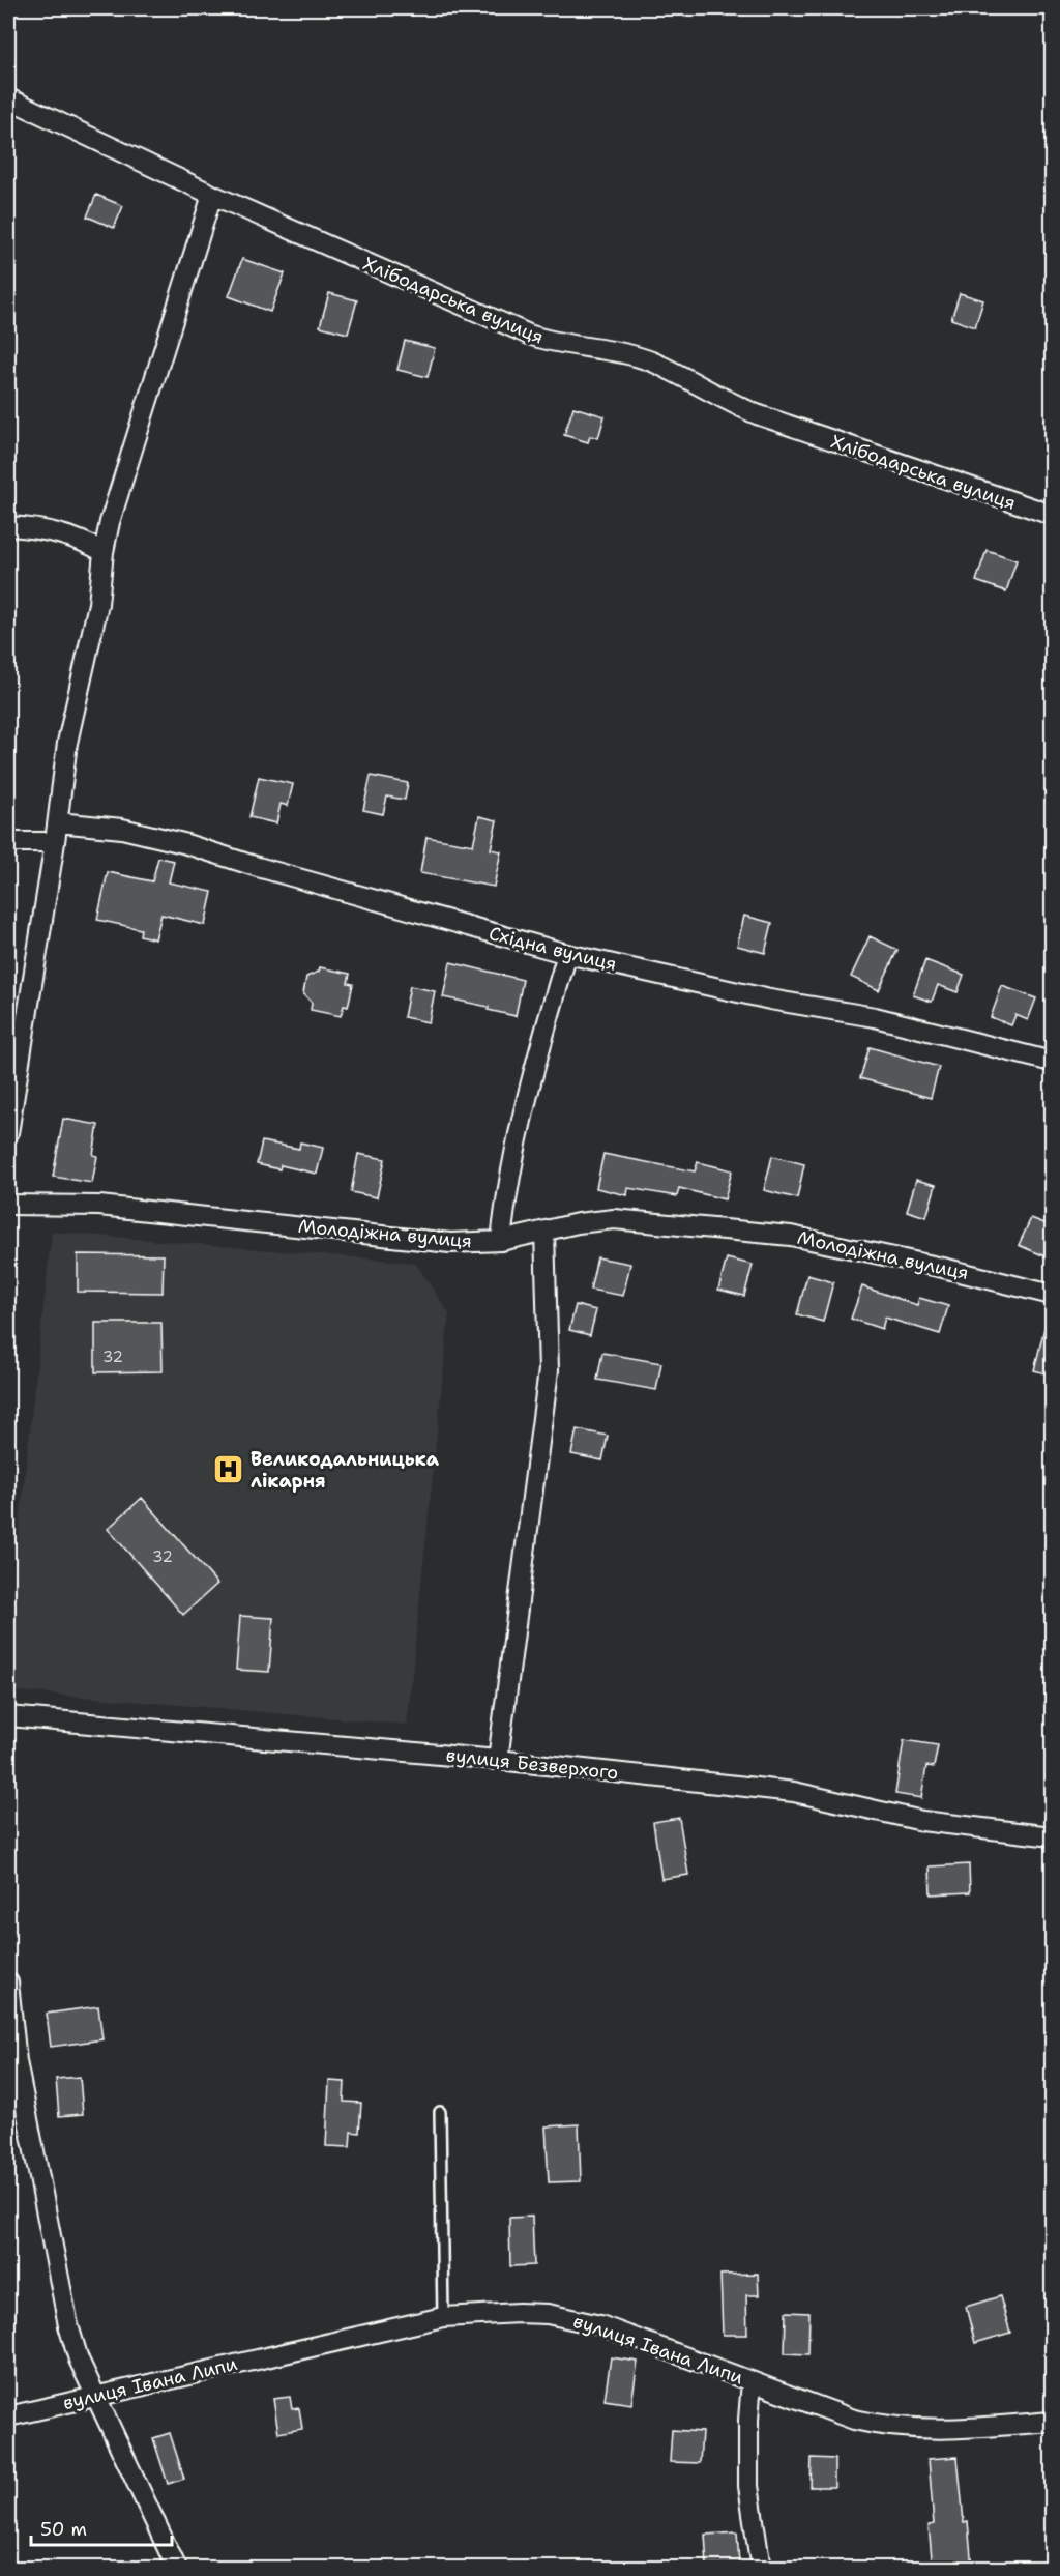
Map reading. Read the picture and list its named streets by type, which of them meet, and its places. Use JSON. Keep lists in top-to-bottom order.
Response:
{
  "streets": {
    "street": [
      "Хлібодарська вулиця",
      "Східна вулиця",
      "Молодіжна вулиця",
      "вулиця Безверхого",
      "вулиця Івана Липи"
    ]
  },
  "places": {
    "hospital": ["Великодальницька лікарня"]
  },
  "house_numbers": ["32", "32"],
  "scale_bar": "50 m"
}
